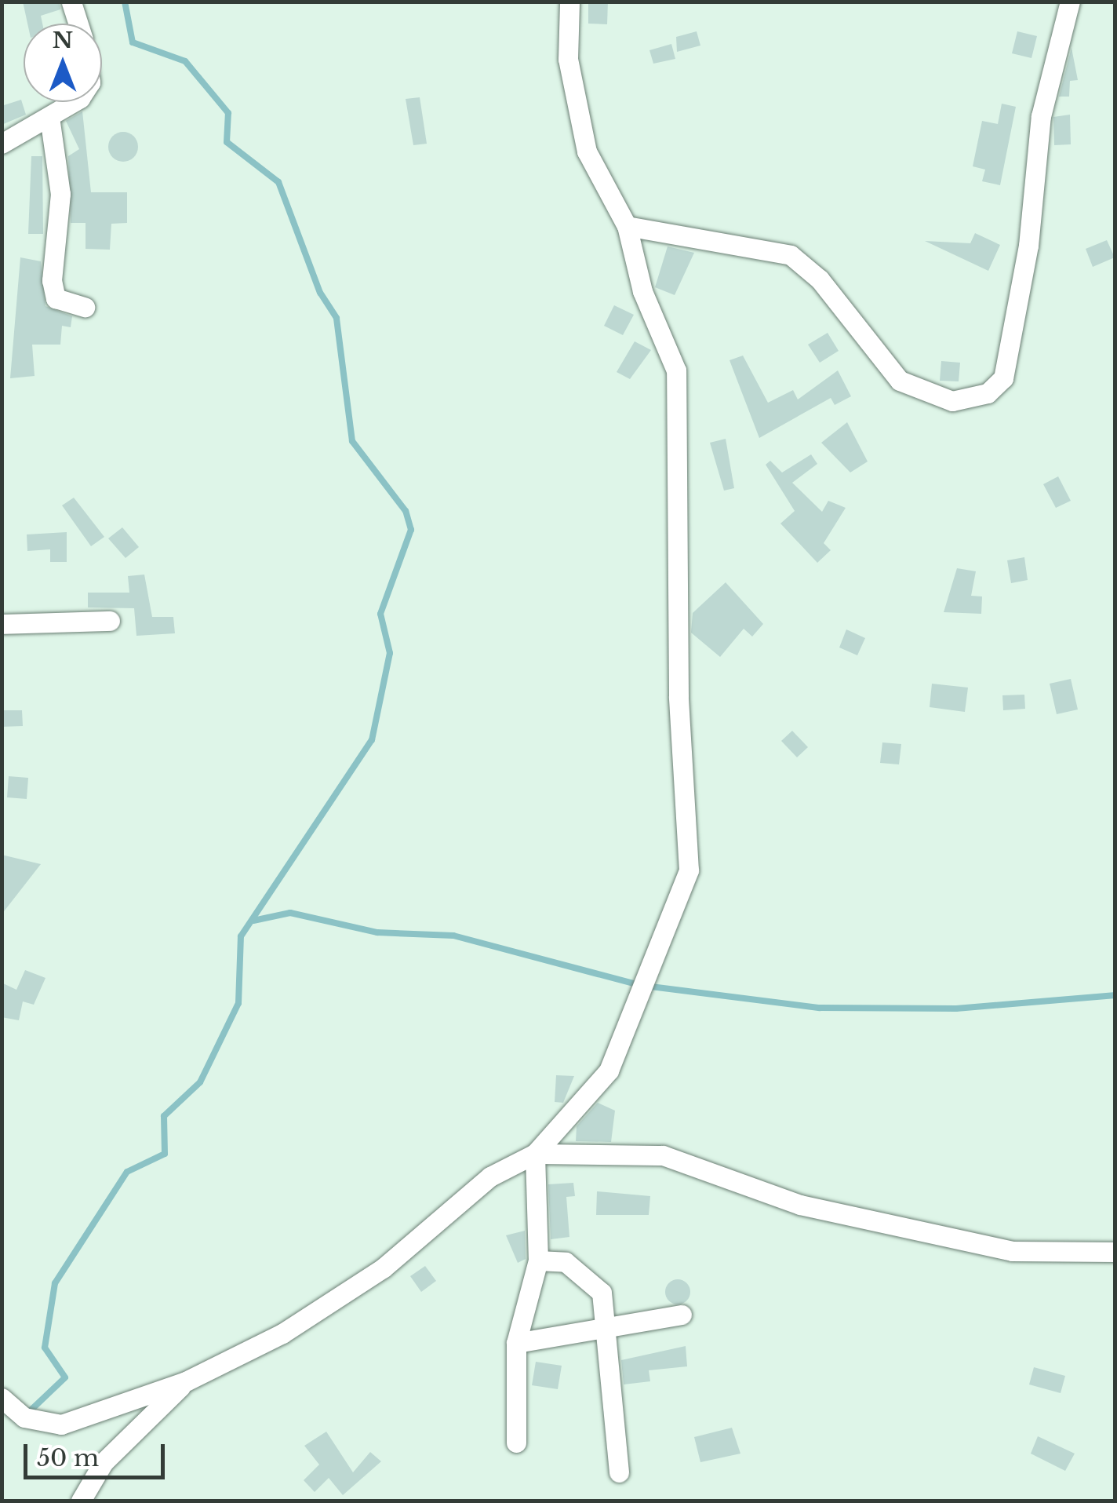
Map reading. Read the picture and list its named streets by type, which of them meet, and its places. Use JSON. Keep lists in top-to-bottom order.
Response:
{
  "scale_bar": "50 m",
  "north": "top"
}
